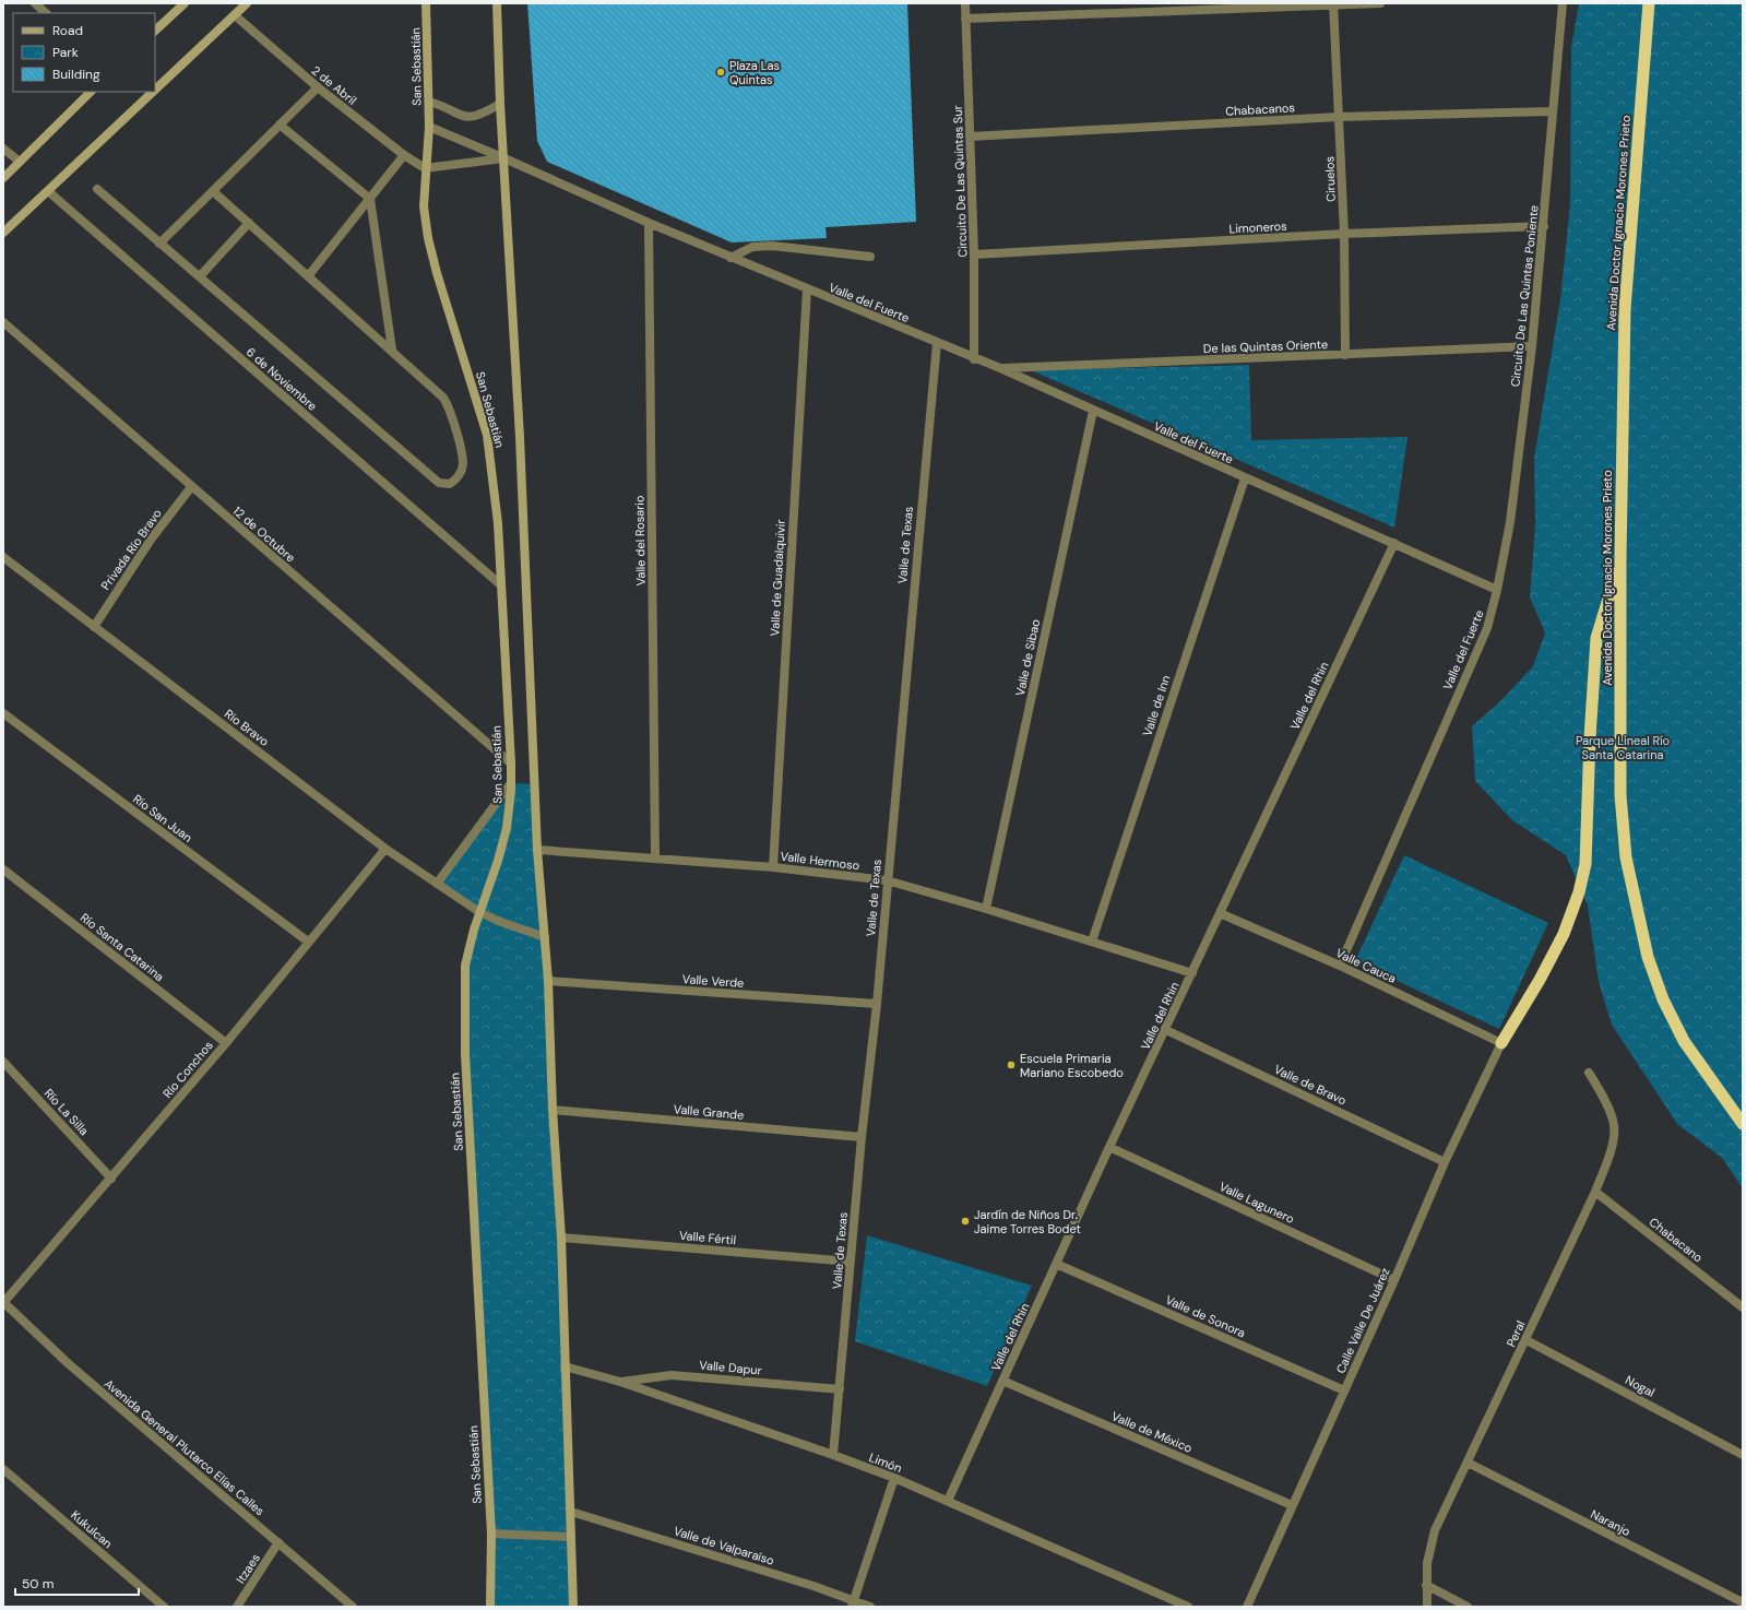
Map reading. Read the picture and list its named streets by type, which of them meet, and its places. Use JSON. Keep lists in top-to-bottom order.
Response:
{
  "streets": {
    "highway": ["Avenida Doctor Ignacio Morones Prieto"],
    "main road": ["San Sebastián"],
    "street": [
      "2 de Abril",
      "Chabacanos",
      "Ciruelos",
      "Circuito De Las Quintas Sur",
      "Limoneros",
      "Circuito De Las Quintas Poniente",
      "Valle del Fuerte",
      "De las Quintas Oriente",
      "6 de Noviembre",
      "12 de Octubre",
      "Valle del Rosario",
      "Valle de Texas",
      "Privada Río Bravo",
      "Valle de Guadalquivir",
      "Valle de Sibao",
      "Valle del Rhin",
      "Valle de Inn",
      "Río Bravo",
      "Río San Juan",
      "Valle Hermoso",
      "Río Santa Catarina",
      "Valle Cauca",
      "Valle Verde",
      "Río Conchos",
      "Valle de Bravo",
      "Río La Silla",
      "Valle Grande",
      "Valle Lagunero",
      "Valle Fértil",
      "Chabacano",
      "Valle de Sonora",
      "Calle Valle De Juárez",
      "Peral",
      "Valle Dapur",
      "Nogal",
      "Valle de México",
      "Avenida General Plutarco Elías Calles",
      "Limón",
      "Naranjo",
      "Kukulcan",
      "Valle de Valparaíso",
      "Itzaes"
    ]
  },
  "crossings": [
    ["San Sebastián", "2 de Abril"],
    ["San Sebastián", "Valle del Fuerte"],
    ["San Sebastián", "6 de Noviembre"],
    ["San Sebastián", "12 de Octubre"],
    ["San Sebastián", "Río Bravo"],
    ["San Sebastián", "Valle Hermoso"],
    ["San Sebastián", "Valle Verde"],
    ["San Sebastián", "Valle Grande"],
    ["San Sebastián", "Valle Fértil"],
    ["San Sebastián", "Limón"],
    ["San Sebastián", "Valle de Valparaíso"],
    ["Chabacanos", "Ciruelos"],
    ["Chabacanos", "Circuito De Las Quintas Sur"],
    ["Chabacanos", "Circuito De Las Quintas Poniente"],
    ["Ciruelos", "Limoneros"],
    ["Ciruelos", "De las Quintas Oriente"],
    ["Circuito De Las Quintas Sur", "Limoneros"],
    ["Circuito De Las Quintas Sur", "Valle del Fuerte"],
    ["Limoneros", "Circuito De Las Quintas Poniente"],
    ["Circuito De Las Quintas Poniente", "Valle del Fuerte"],
    ["Circuito De Las Quintas Poniente", "De las Quintas Oriente"],
    ["Valle del Fuerte", "De las Quintas Oriente"],
    ["Valle del Fuerte", "Valle del Rosario"],
    ["Valle del Fuerte", "Valle de Texas"],
    ["Valle del Fuerte", "Valle de Guadalquivir"],
    ["Valle del Fuerte", "Valle de Sibao"],
    ["Valle del Fuerte", "Valle del Rhin"],
    ["Valle del Fuerte", "Valle de Inn"],
    ["Valle del Fuerte", "Valle Cauca"],
    ["12 de Octubre", "Privada Río Bravo"],
    ["Valle del Rosario", "Valle Hermoso"],
    ["Valle de Texas", "Valle Hermoso"],
    ["Valle de Texas", "Valle Verde"],
    ["Valle de Texas", "Valle Grande"],
    ["Valle de Texas", "Valle Fértil"],
    ["Valle de Texas", "Valle Dapur"],
    ["Valle de Texas", "Limón"],
    ["Privada Río Bravo", "Río Bravo"],
    ["Valle de Guadalquivir", "Valle Hermoso"],
    ["Valle de Sibao", "Valle Hermoso"],
    ["Valle del Rhin", "Valle Hermoso"],
    ["Valle del Rhin", "Valle Cauca"],
    ["Valle del Rhin", "Valle de Bravo"],
    ["Valle del Rhin", "Valle Lagunero"],
    ["Valle del Rhin", "Valle de Sonora"],
    ["Valle del Rhin", "Valle de México"],
    ["Valle del Rhin", "Limón"],
    ["Valle de Inn", "Valle Hermoso"],
    ["Río Bravo", "Río Conchos"],
    ["Río San Juan", "Río Conchos"],
    ["Río Santa Catarina", "Río Conchos"],
    ["Valle Cauca", "Calle Valle De Juárez"],
    ["Río Conchos", "Río La Silla"],
    ["Río Conchos", "Avenida General Plutarco Elías Calles"],
    ["Valle de Bravo", "Calle Valle De Juárez"],
    ["Valle Lagunero", "Calle Valle De Juárez"],
    ["Chabacano", "Peral"],
    ["Valle de Sonora", "Calle Valle De Juárez"],
    ["Calle Valle De Juárez", "Valle de México"],
    ["Peral", "Nogal"],
    ["Peral", "Naranjo"],
    ["Valle Dapur", "Limón"],
    ["Avenida General Plutarco Elías Calles", "Itzaes"]
  ],
  "parks": ["Parque Lineal Río Santa Catarina"],
  "places": ["Plaza Las Quintas", "Escuela Primaria Mariano Escobedo", "Jardín de Niños Dr. Jaime Torres Bodet"],
  "legend": ["Road", "Park", "Building"],
  "scale_bar": "50 m"
}
